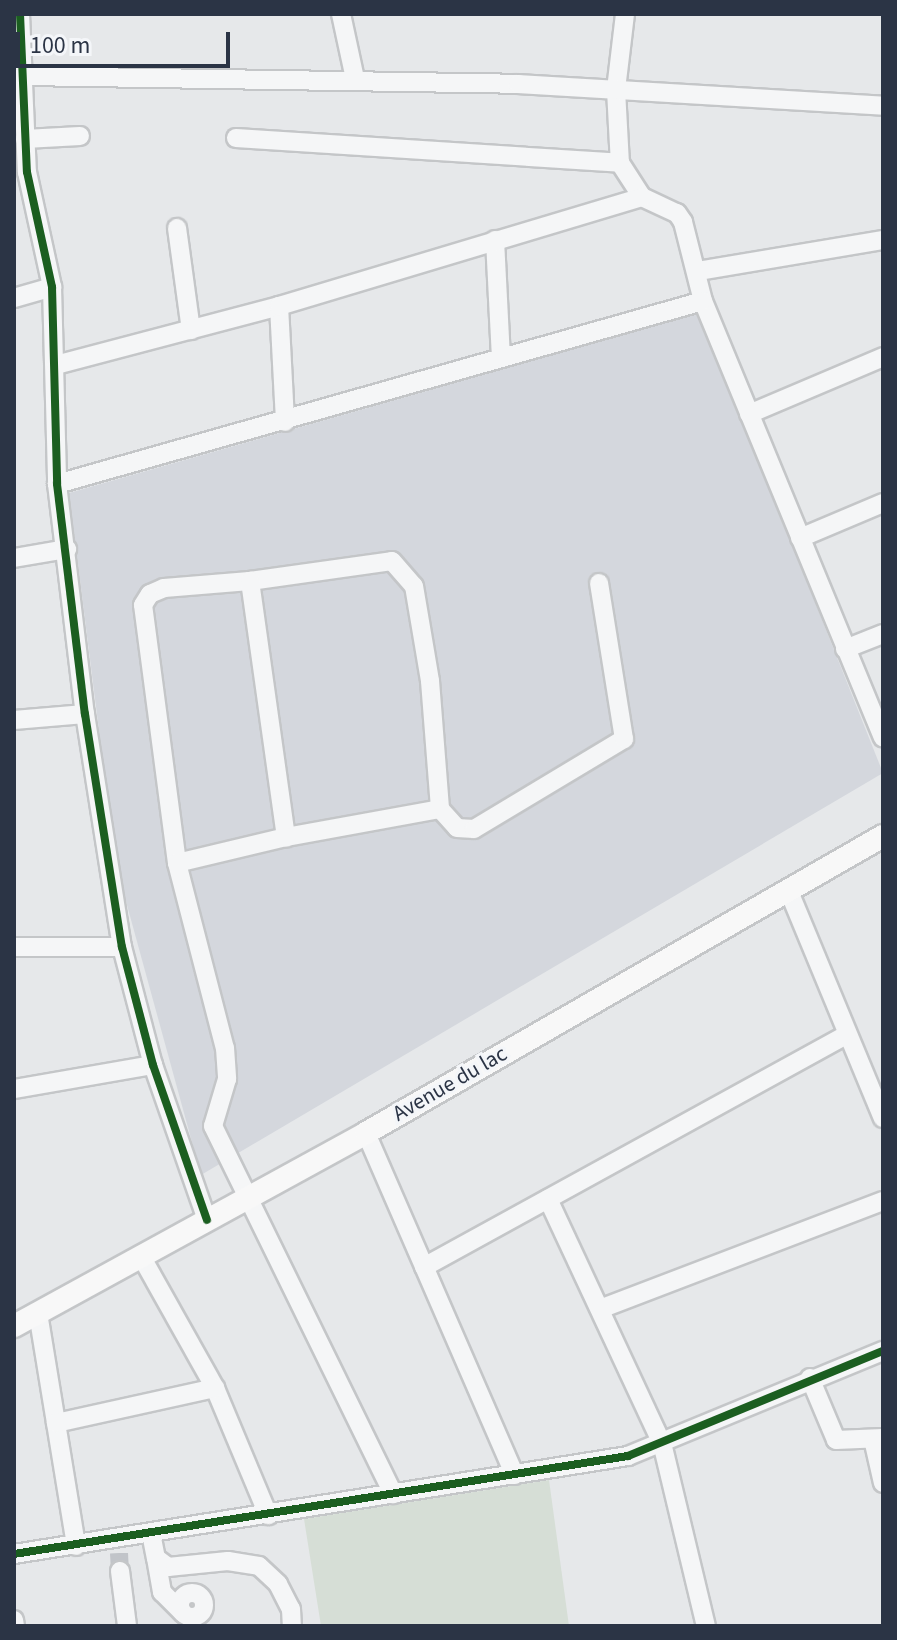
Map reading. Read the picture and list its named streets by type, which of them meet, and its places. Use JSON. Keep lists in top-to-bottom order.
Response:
{
  "streets": {
    "main road": ["Avenue du lac"]
  },
  "scale_bar": "100 m"
}
